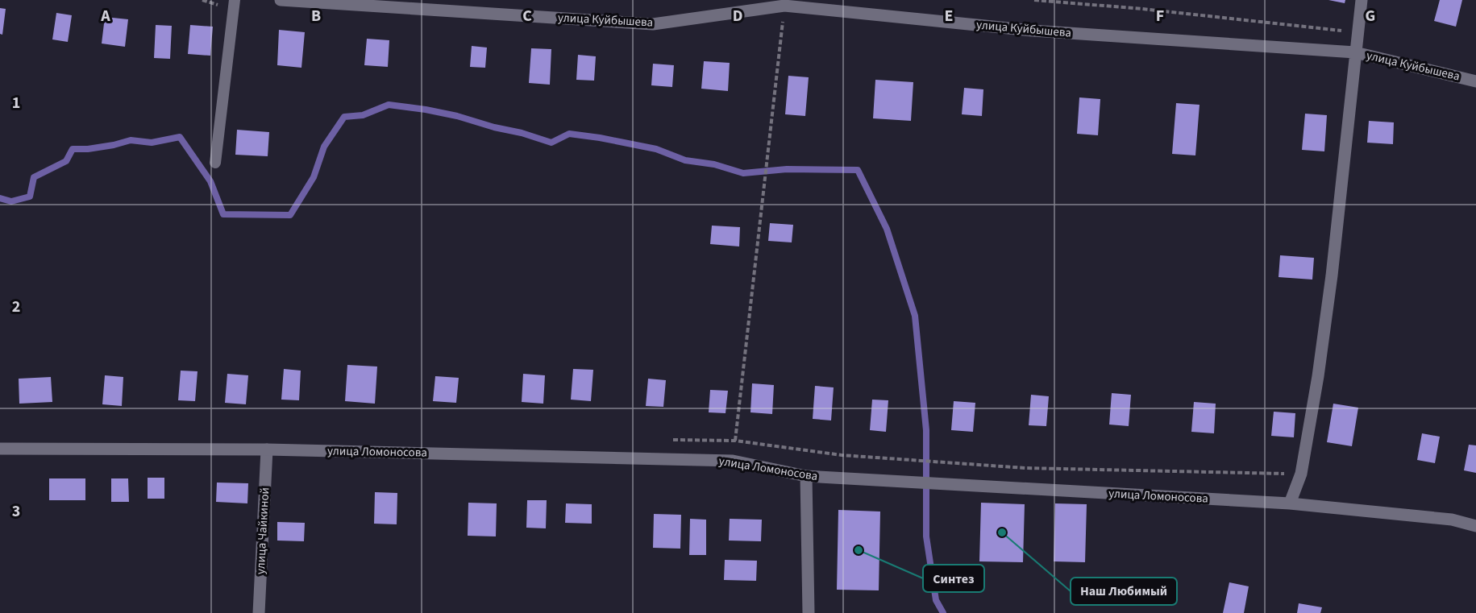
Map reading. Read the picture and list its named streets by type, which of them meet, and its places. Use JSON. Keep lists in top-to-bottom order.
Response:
{
  "streets": {
    "street": ["улица Куйбышева", "улица Ломоносова", "улица Чайкиной"]
  },
  "crossings": [
    ["улица Ломоносова", "улица Чайкиной"]
  ],
  "places": ["Наш Любимый", "Синтез"],
  "grid": {
    "columns": [
      "A",
      "B",
      "C",
      "D",
      "E",
      "F",
      "G"
    ],
    "rows": ["1", "2", "3"]
  }
}
